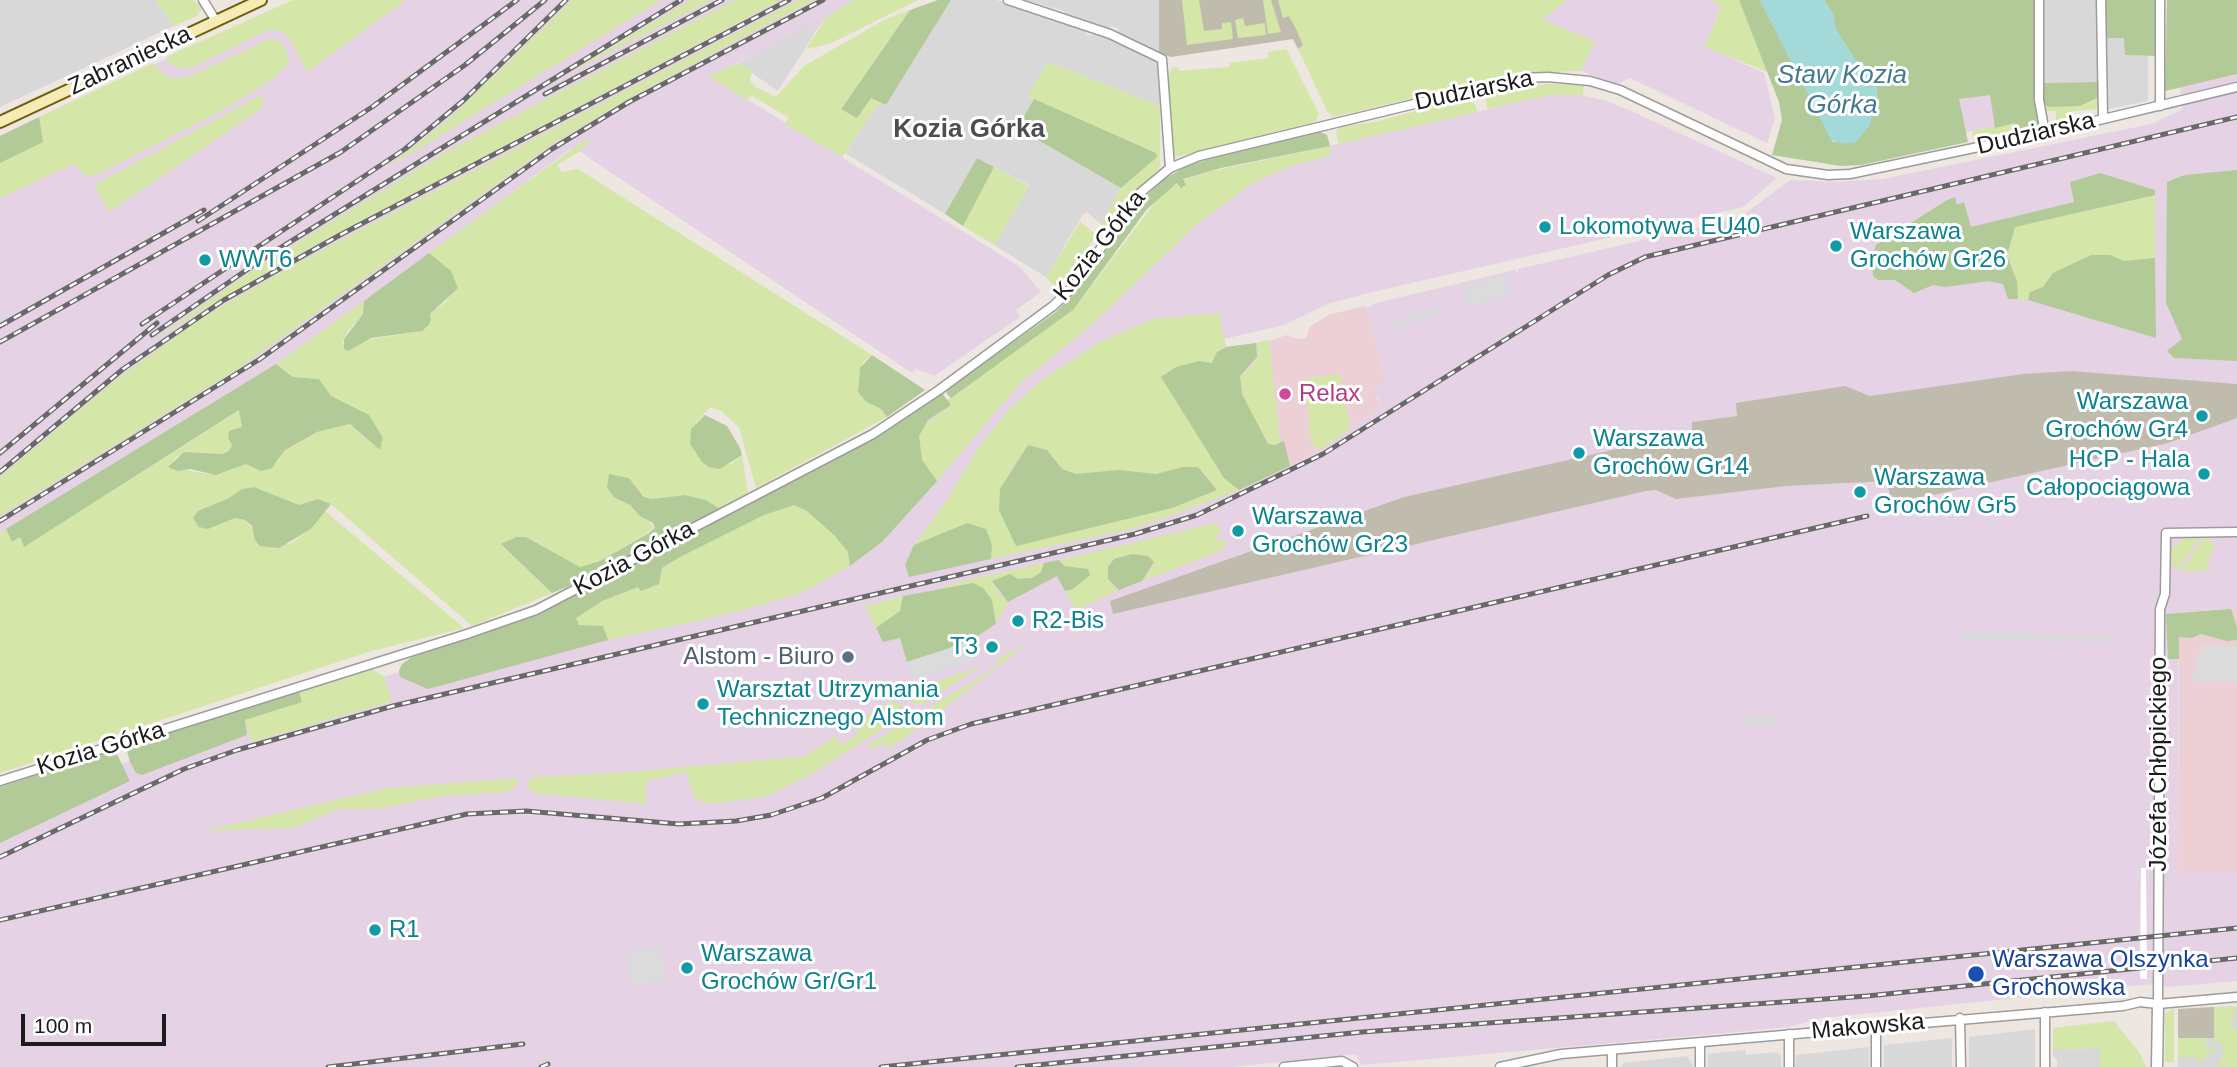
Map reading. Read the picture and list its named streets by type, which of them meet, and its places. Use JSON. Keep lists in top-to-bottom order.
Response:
{
  "streets": {
    "main road": ["Zabraniecka"],
    "street": [
      "Dudziarska",
      "Kozia Górka",
      "Józefa Chłopickiego",
      "Makowska"
    ]
  },
  "crossings": [
    ["Dudziarska", "Kozia Górka"],
    ["Józefa Chłopickiego", "Makowska"]
  ],
  "districts": ["Kozia Górka"],
  "water": ["Staw Kozia Górka"],
  "places": [
    "Lokomotywa EU40",
    "Warszawa Grochów Gr26",
    "WWT6",
    "Relax",
    "Warszawa Grochów Gr4",
    "Warszawa Grochów Gr14",
    "HCP - Hala Całopociągowa",
    "Warszawa Grochów Gr5",
    "Warszawa Grochów Gr23",
    "R2-Bis",
    "T3",
    "Alstom - Biuro",
    "Warsztat Utrzymania Technicznego Alstom",
    "R1",
    "Warszawa Grochów Gr/Gr1",
    "Warszawa Olszynka Grochowska"
  ],
  "scale_bar": "100 m"
}
